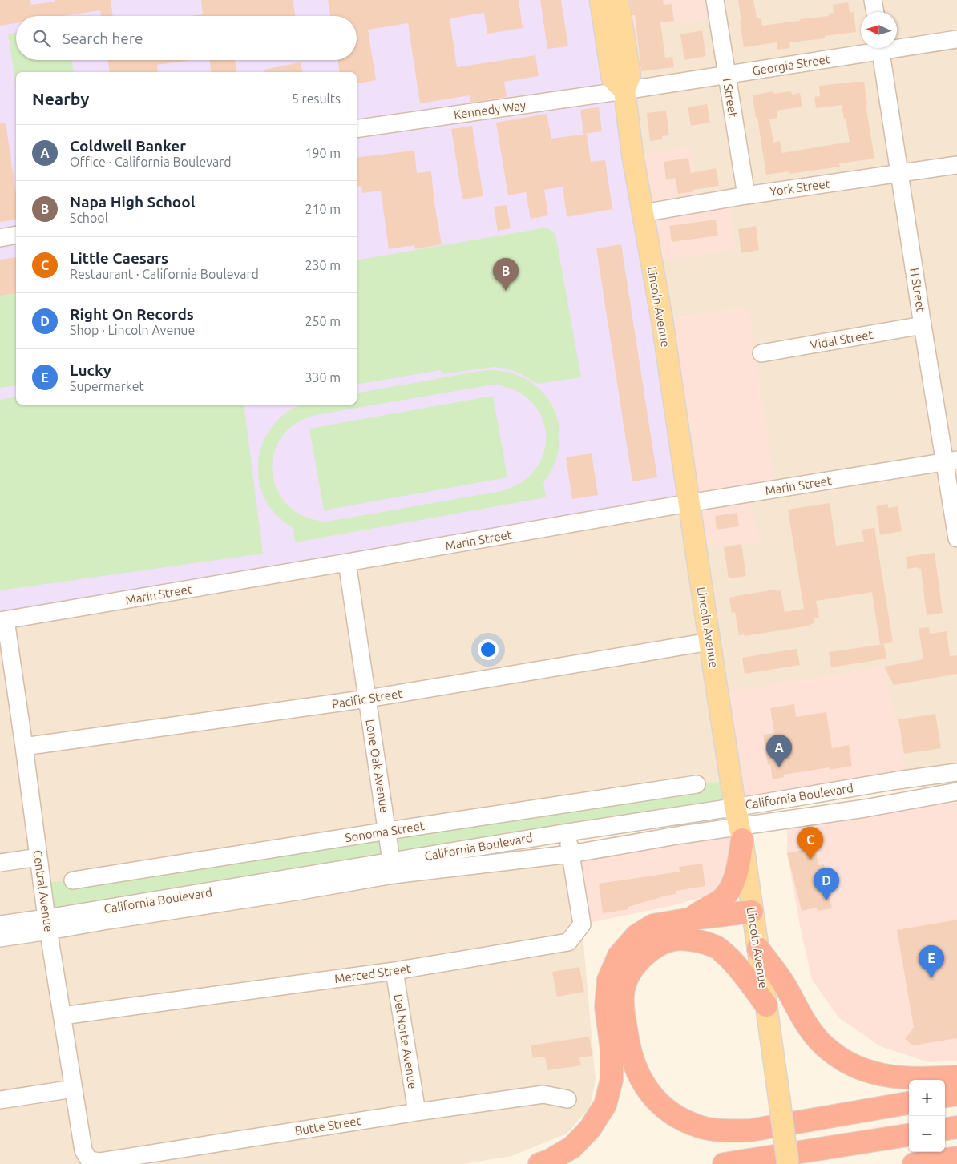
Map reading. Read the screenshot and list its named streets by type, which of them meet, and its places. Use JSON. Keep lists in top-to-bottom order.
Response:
{
  "streets": {
    "main road": ["Lincoln Avenue"],
    "street": [
      "Georgia Street",
      "I Street",
      "Kennedy Way",
      "York Street",
      "H Street",
      "Vidal Street",
      "Marin Street",
      "Pacific Street",
      "Lone Oak Avenue",
      "California Boulevard",
      "Sonoma Street",
      "Central Avenue",
      "Merced Street",
      "Del Norte Avenue",
      "Butte Street"
    ]
  },
  "crossings": [
    ["Georgia Street", "I Street"],
    ["Georgia Street", "Kennedy Way"],
    ["Georgia Street", "Lincoln Avenue"],
    ["I Street", "York Street"],
    ["Kennedy Way", "Lincoln Avenue"],
    ["York Street", "H Street"],
    ["York Street", "Lincoln Avenue"],
    ["H Street", "Vidal Street"],
    ["H Street", "Marin Street"],
    ["Lincoln Avenue", "Marin Street"],
    ["Lincoln Avenue", "Pacific Street"],
    ["Lincoln Avenue", "California Boulevard"],
    ["Marin Street", "Lone Oak Avenue"],
    ["Marin Street", "Central Avenue"],
    ["Pacific Street", "Lone Oak Avenue"],
    ["Pacific Street", "Central Avenue"],
    ["Lone Oak Avenue", "California Boulevard"],
    ["Lone Oak Avenue", "Sonoma Street"],
    ["California Boulevard", "Central Avenue"],
    ["California Boulevard", "Merced Street"],
    ["Central Avenue", "Merced Street"],
    ["Central Avenue", "Butte Street"],
    ["Merced Street", "Del Norte Avenue"],
    ["Del Norte Avenue", "Butte Street"]
  ],
  "north": "left",
  "page": {
    "search": "Search here",
    "heading": ["Nearby", "5 results"],
    "list": [
      {
        "mark": "A",
        "name": "Coldwell Banker",
        "note": "Office · California Boulevard",
        "value": "190 m"
      },
      {
        "mark": "B",
        "name": "Napa High School",
        "note": "School",
        "value": "210 m"
      },
      {
        "mark": "C",
        "name": "Little Caesars",
        "note": "Restaurant · California Boulevard",
        "value": "230 m"
      },
      {
        "mark": "D",
        "name": "Right On Records",
        "note": "Shop · Lincoln Avenue",
        "value": "250 m"
      },
      {
        "mark": "E",
        "name": "Lucky",
        "note": "Supermarket",
        "value": "330 m"
      }
    ],
    "pins": [
      "B",
      "A",
      "C",
      "D",
      "E"
    ],
    "map_buttons": ["+", "−"]
  }
}
